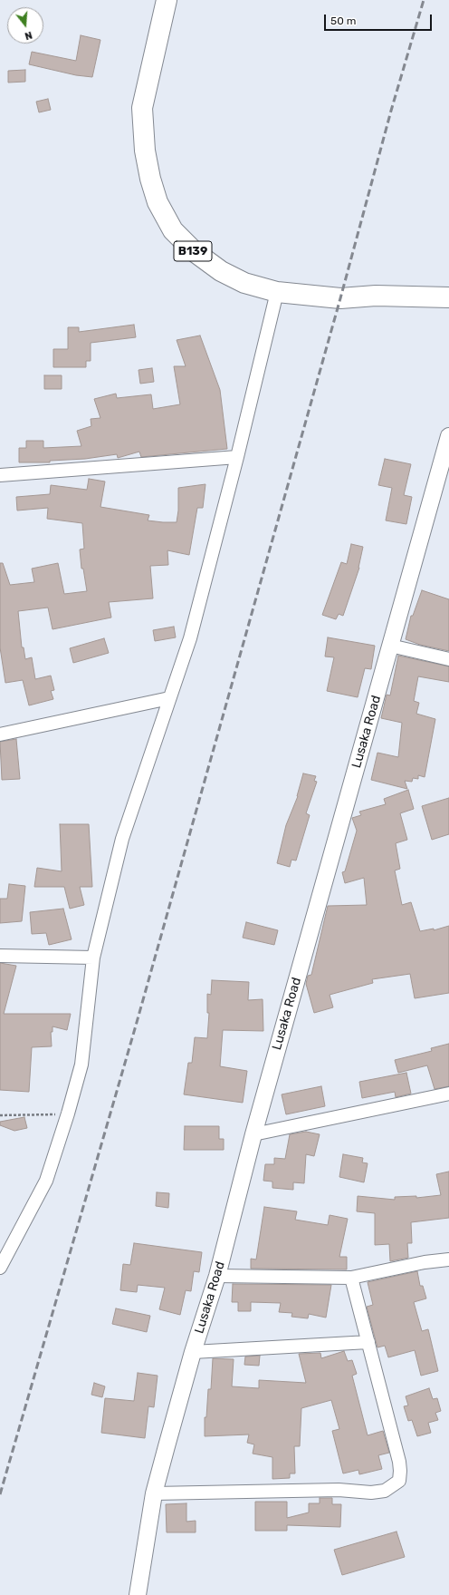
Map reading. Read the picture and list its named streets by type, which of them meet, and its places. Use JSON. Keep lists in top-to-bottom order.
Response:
{
  "streets": {
    "main road": ["B139"],
    "street": ["Lusaka Road"]
  },
  "scale_bar": "50 m",
  "north": "bottom"
}
